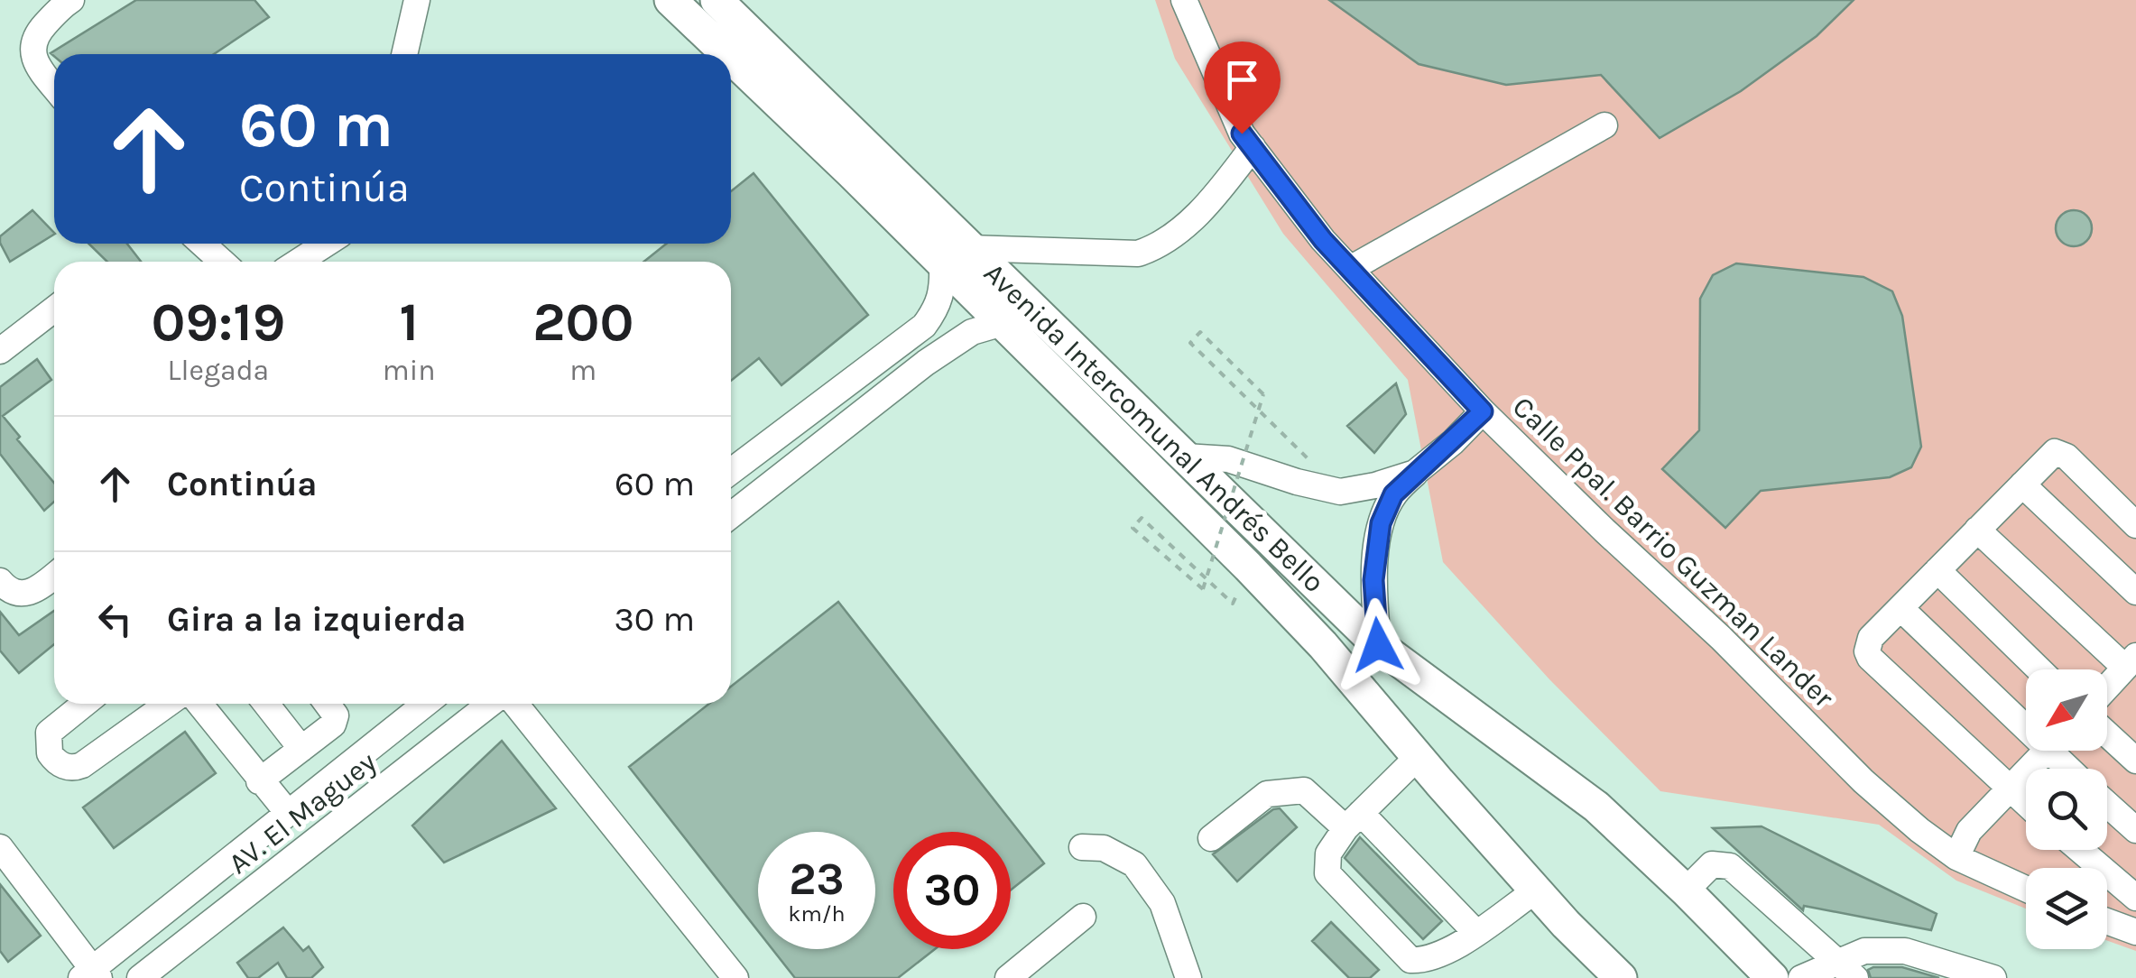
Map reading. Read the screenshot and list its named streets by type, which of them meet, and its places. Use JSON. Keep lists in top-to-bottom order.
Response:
{
  "streets": {
    "main road": ["Avenida Intercomunal Andrés Bello"],
    "street": ["Calle Ppal. Barrio Guzman Lander", "AV. El Maguey"]
  },
  "crossings": [
    ["Avenida Intercomunal Andrés Bello", "Calle Ppal. Barrio Guzman Lander"]
  ],
  "north": "bottom left",
  "page": {
    "turn": ["60 m", "Continúa"],
    "eta": [
      "09:19",
      "Llegada",
      "1",
      "min",
      "200",
      "m"
    ],
    "list": [
      {
        "name": "Continúa",
        "value": "60 m"
      },
      {
        "name": "Gira a la izquierda",
        "value": "30 m"
      }
    ],
    "speed": "23 km/h",
    "limit": "30"
  }
}
